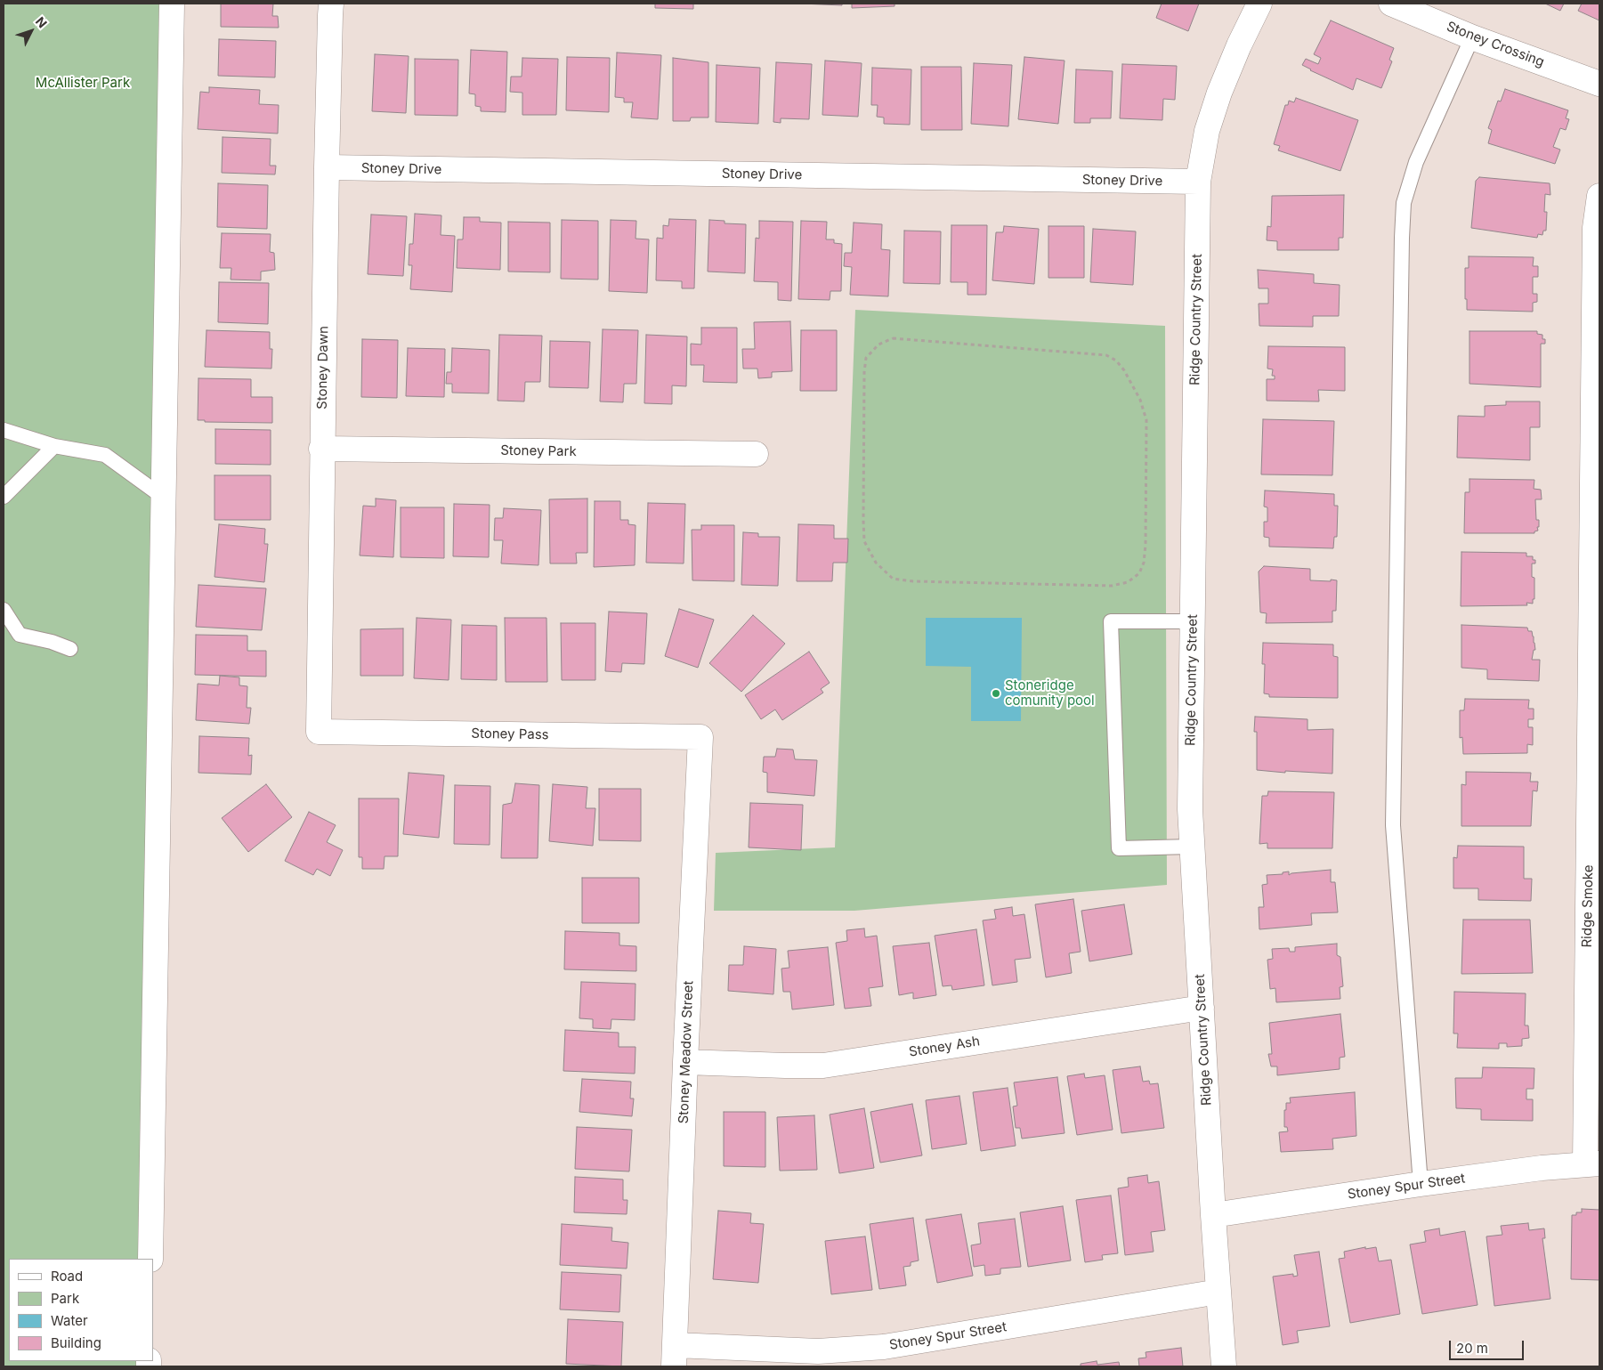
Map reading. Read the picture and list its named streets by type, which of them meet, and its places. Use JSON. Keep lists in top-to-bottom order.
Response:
{
  "streets": {
    "street": [
      "Stoney Crossing",
      "Stoney Drive",
      "Ridge Country Street",
      "Stoney Dawn",
      "Stoney Park",
      "Stoney Pass",
      "Ridge Smoke",
      "Stoney Ash",
      "Stoney Meadow Street",
      "Stoney Spur Street"
    ]
  },
  "crossings": [
    ["Stoney Drive", "Ridge Country Street"],
    ["Stoney Drive", "Stoney Dawn"],
    ["Ridge Country Street", "Stoney Ash"],
    ["Ridge Country Street", "Stoney Spur Street"],
    ["Stoney Dawn", "Stoney Park"],
    ["Stoney Dawn", "Stoney Pass"],
    ["Stoney Pass", "Stoney Meadow Street"],
    ["Ridge Smoke", "Stoney Spur Street"],
    ["Stoney Ash", "Stoney Meadow Street"],
    ["Stoney Meadow Street", "Stoney Spur Street"]
  ],
  "parks": ["McAllister Park"],
  "places": ["Stoneridge comunity pool"],
  "legend": [
    "Road",
    "Park",
    "Water",
    "Building"
  ],
  "scale_bar": "20 m",
  "north": "top right"
}
